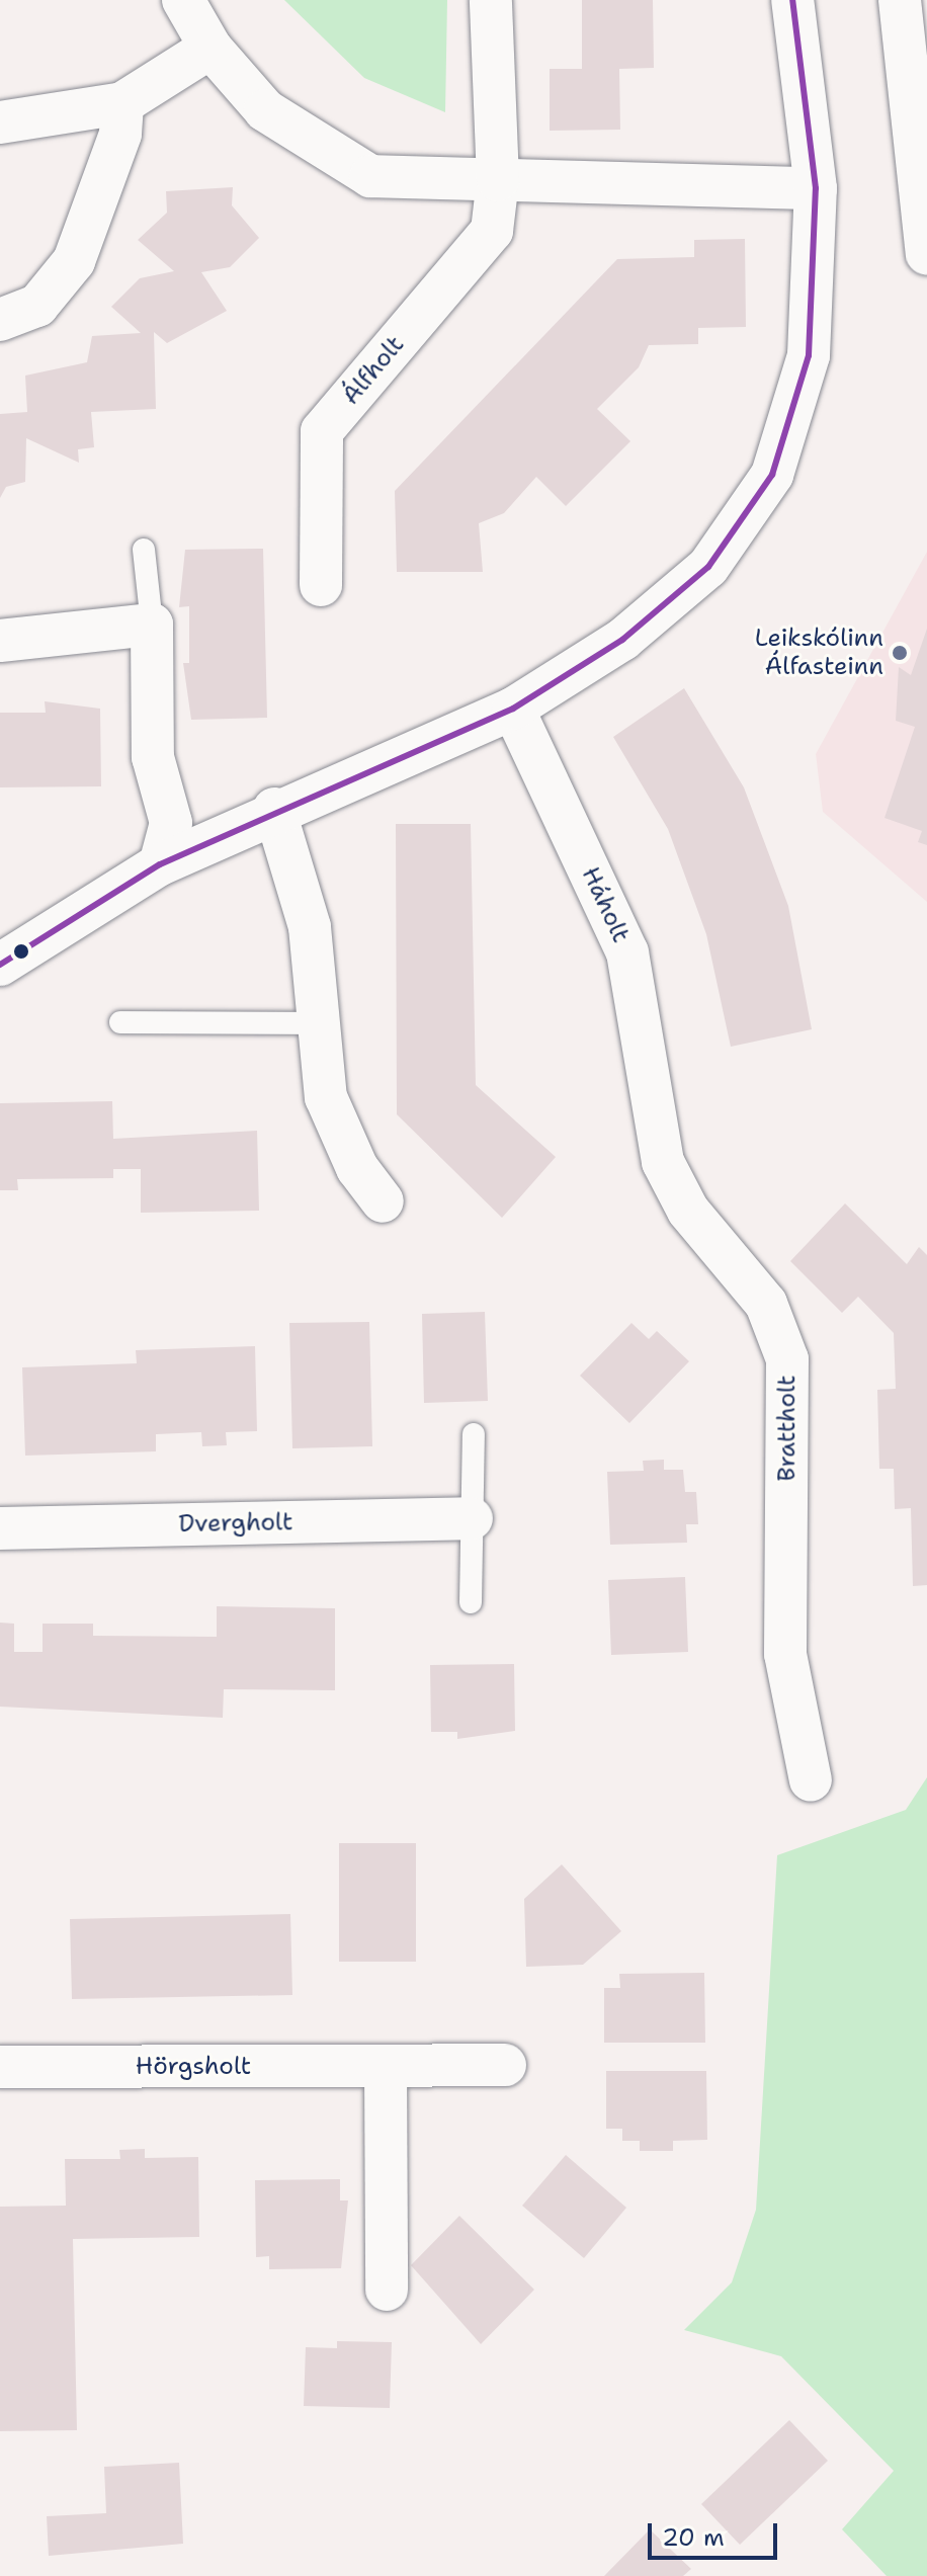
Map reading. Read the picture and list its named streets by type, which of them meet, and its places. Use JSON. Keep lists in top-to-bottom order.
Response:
{
  "streets": {
    "street": [
      "Álfholt",
      "Háholt",
      "Brattholt",
      "Dvergholt",
      "Hörgsholt"
    ]
  },
  "crossings": [
    ["Háholt", "Brattholt"]
  ],
  "places": ["Leikskólinn Álfasteinn"],
  "scale_bar": "20 m"
}
